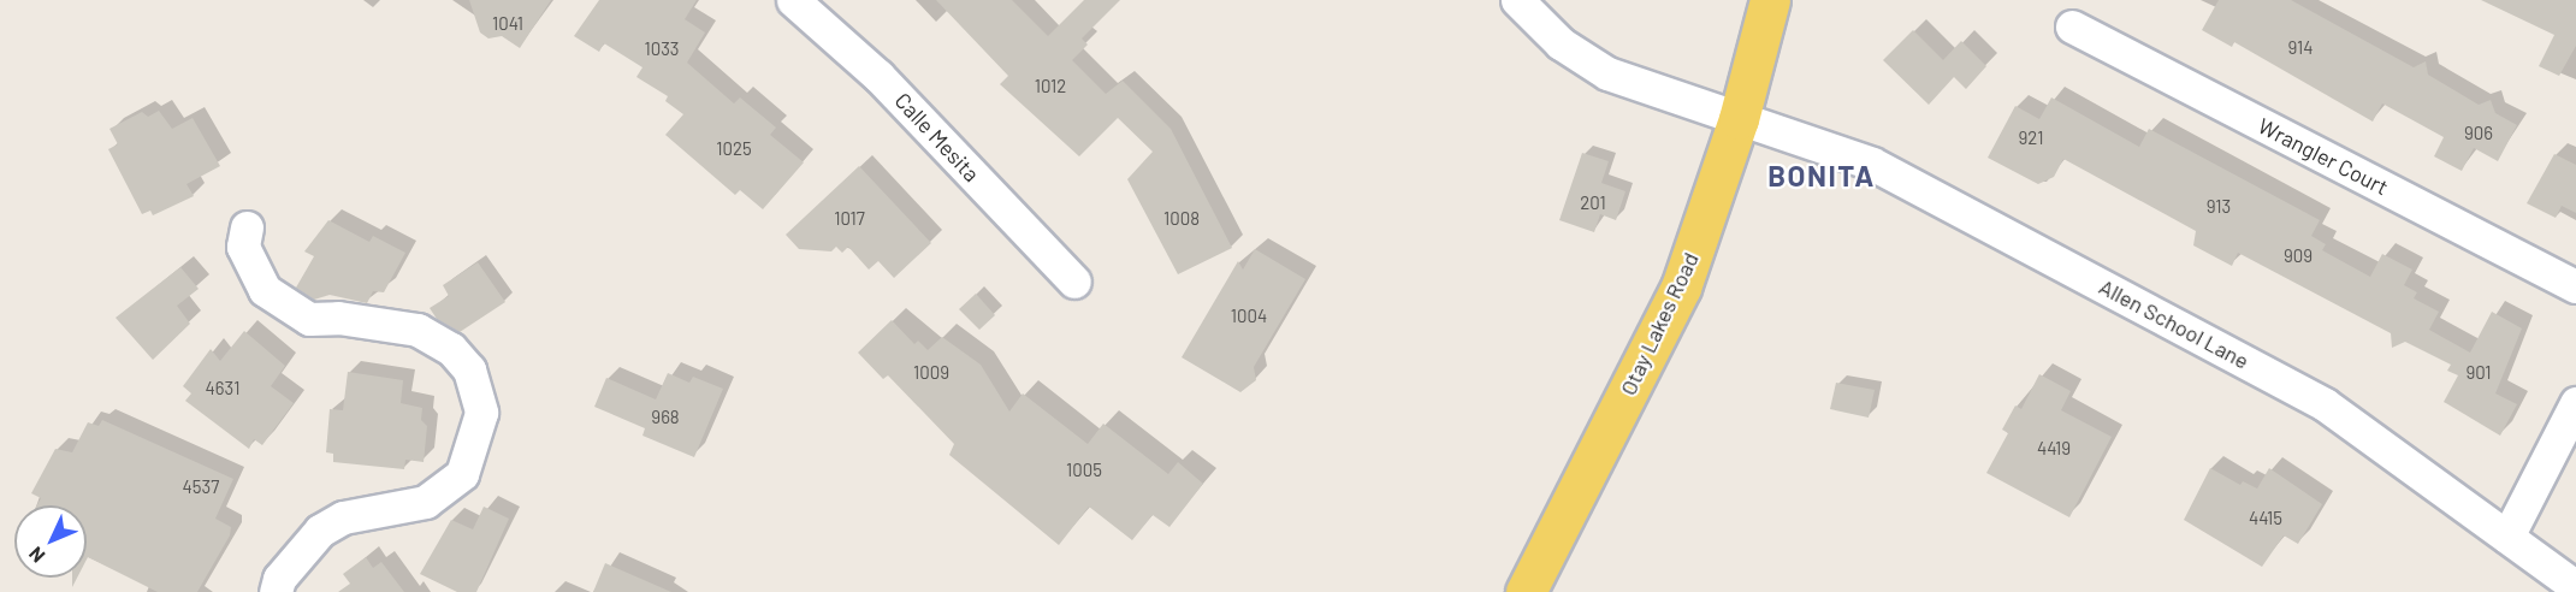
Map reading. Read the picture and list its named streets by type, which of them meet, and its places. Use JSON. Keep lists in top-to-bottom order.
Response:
{
  "streets": {
    "main road": ["Otay Lakes Road"],
    "street": ["Calle Mesita", "Wrangler Court", "Allen School Lane"]
  },
  "crossings": [
    ["Otay Lakes Road", "Allen School Lane"]
  ],
  "districts": ["BONITA"],
  "house_numbers": [
    "1041",
    "914",
    "1033",
    "1012",
    "906",
    "921",
    "1025",
    "201",
    "913",
    "1017",
    "1008",
    "909",
    "1004",
    "1009",
    "901",
    "4631",
    "968",
    "4419",
    "1005",
    "4537",
    "4415"
  ],
  "north": "bottom left"
}
